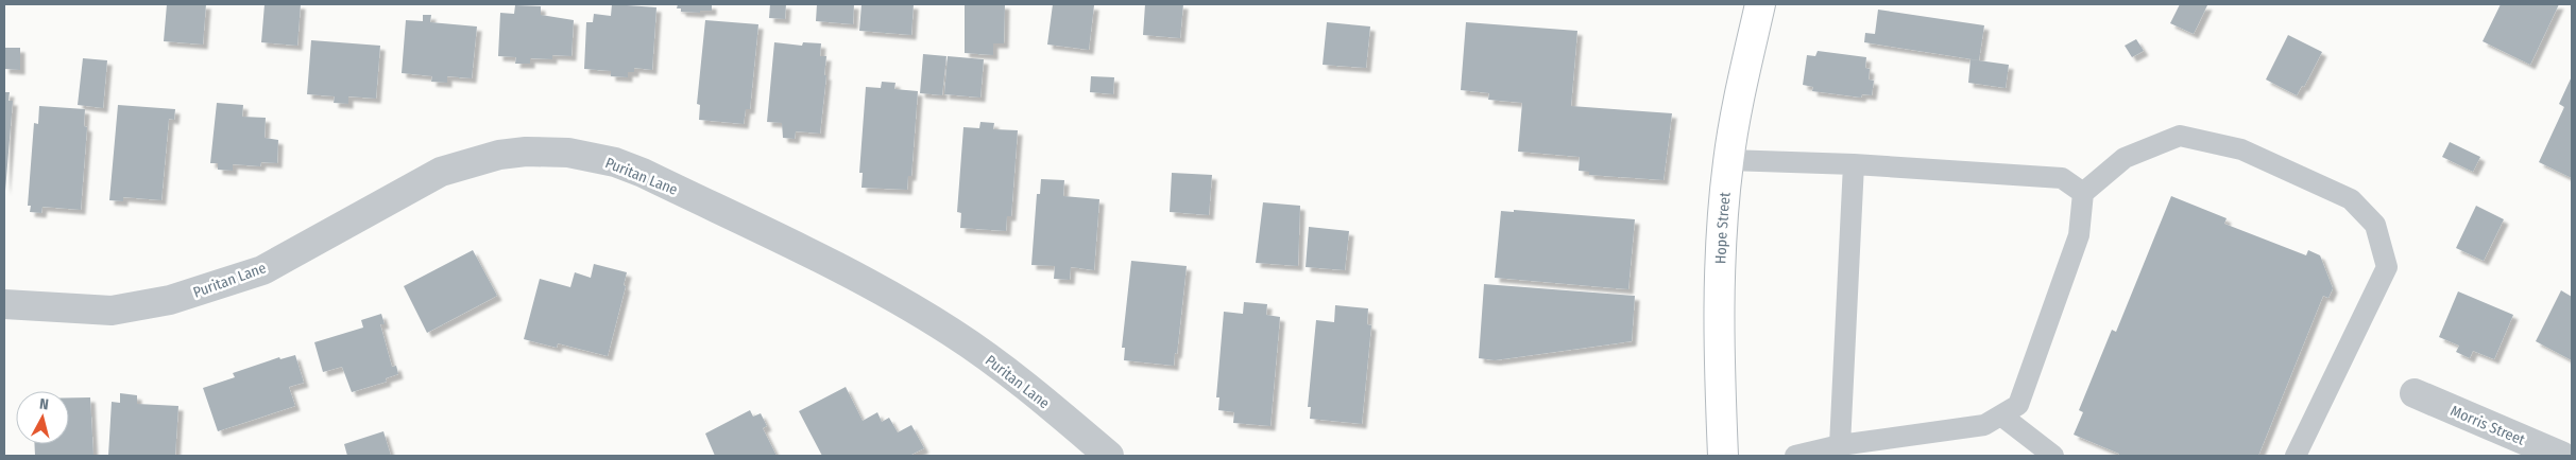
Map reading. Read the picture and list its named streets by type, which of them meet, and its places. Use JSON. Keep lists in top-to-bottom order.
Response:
{
  "streets": {
    "main road": ["Hope Street"],
    "street": ["Puritan Lane", "Morris Street"]
  },
  "north": "top"
}
